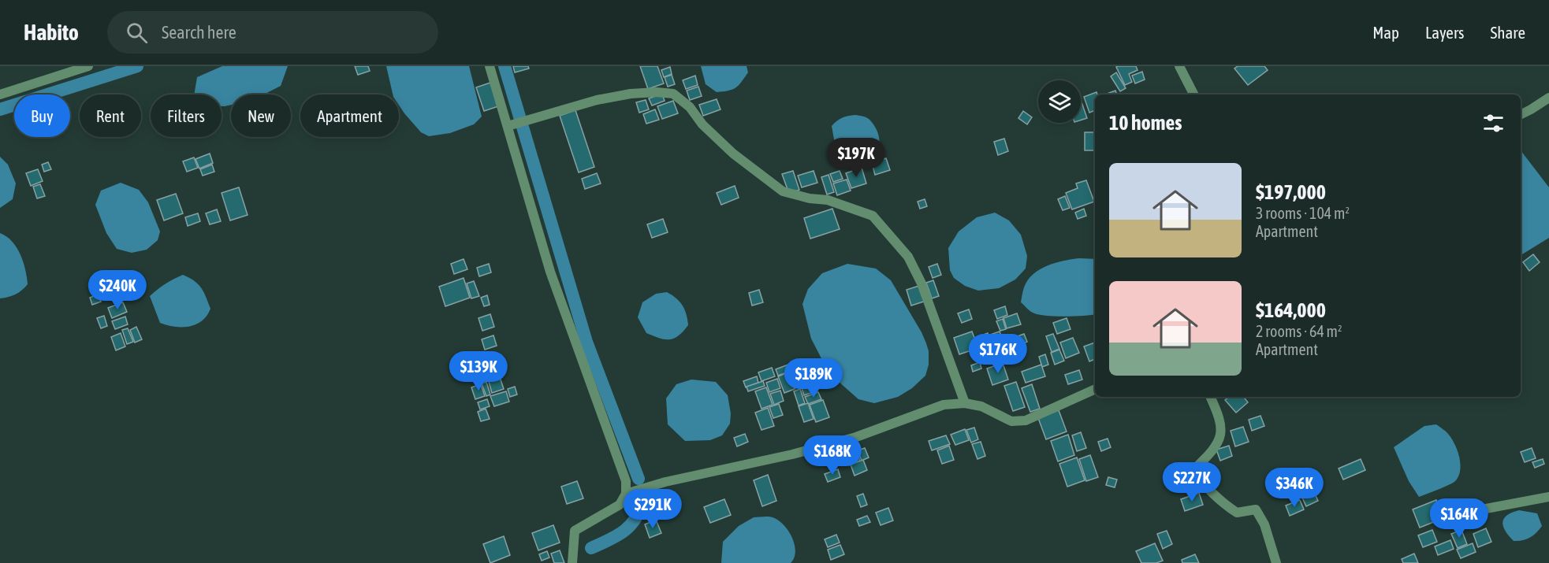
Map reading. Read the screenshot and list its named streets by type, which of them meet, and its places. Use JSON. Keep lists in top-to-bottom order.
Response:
{
  "page": {
    "header": "Habito",
    "search": "Search here",
    "nav": ["Map", "Layers", "Share"],
    "chip": [
      "Buy",
      "Rent",
      "Filters",
      "New",
      "Apartment"
    ],
    "heading": "10 homes",
    "price": [
      "$197K",
      "$240K",
      "$176K",
      "$139K",
      "$189K",
      "$168K",
      "$227K",
      "$346K",
      "$291K",
      "$164K"
    ],
    "list": [
      {
        "name": "$197,000",
        "note": "3 rooms · 104 m² · Apartment"
      },
      {
        "name": "$164,000",
        "note": "2 rooms · 64 m² · Apartment"
      }
    ]
  }
}
